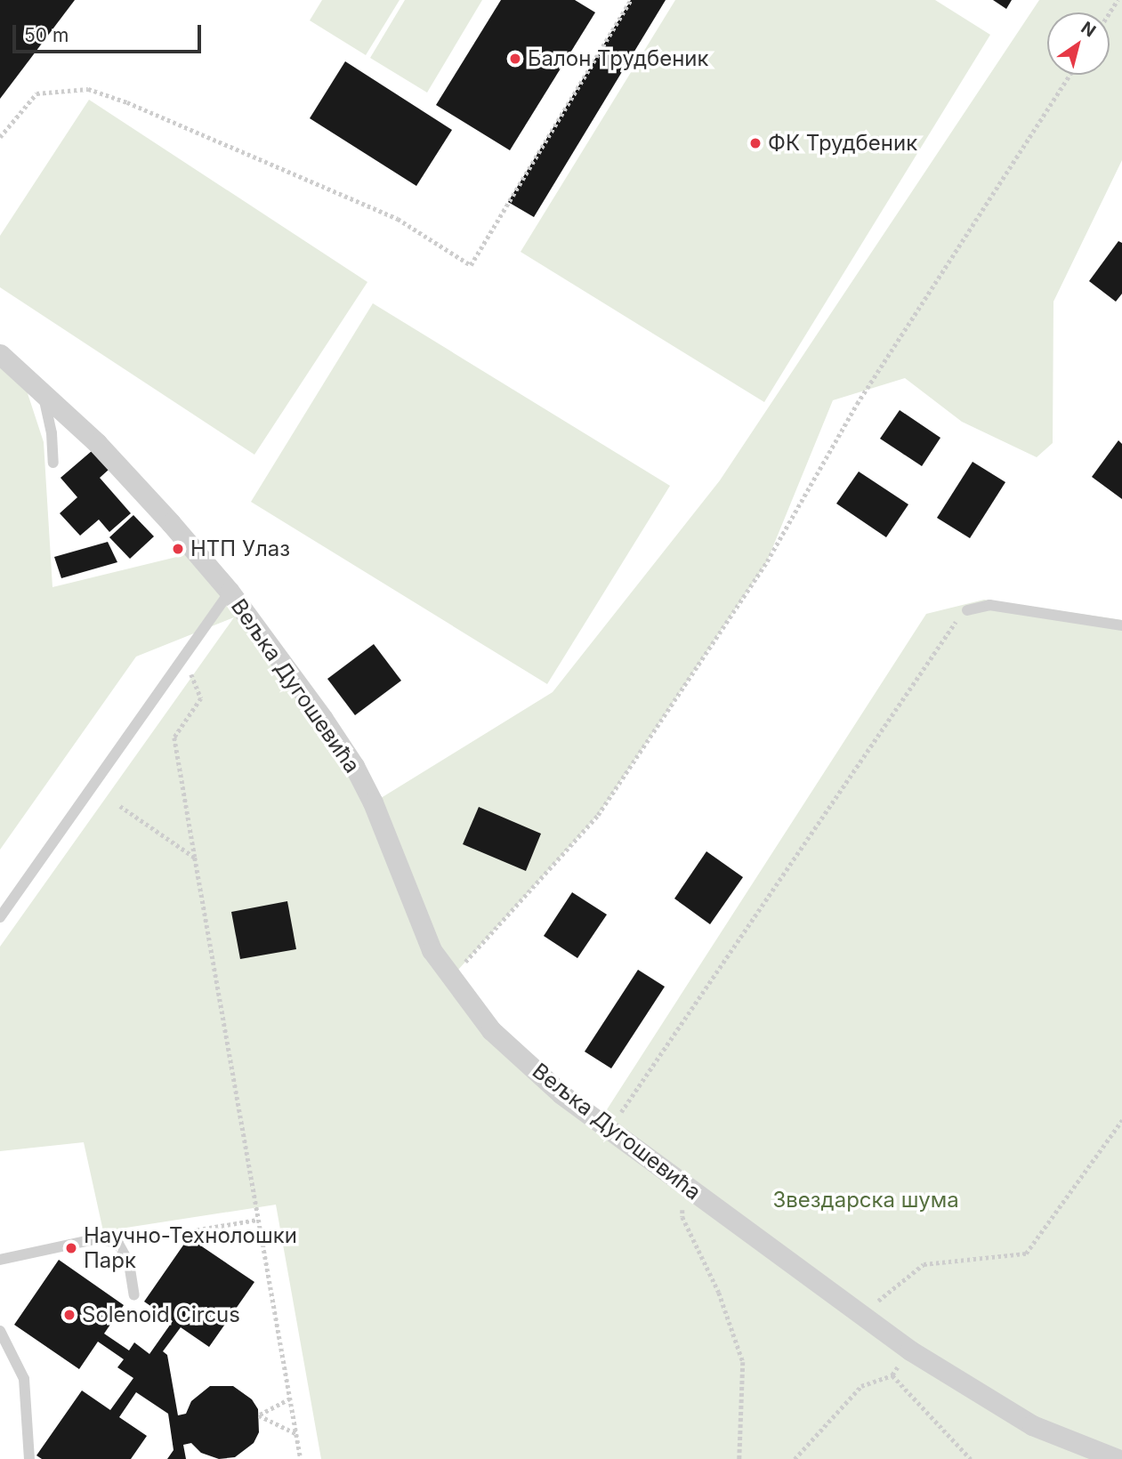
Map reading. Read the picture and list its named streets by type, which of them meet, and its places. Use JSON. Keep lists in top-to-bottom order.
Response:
{
  "streets": {
    "street": ["Вељка Дугошевића"]
  },
  "parks": ["Звездарска шума"],
  "places": [
    "Балон Трудбеник",
    "ФК Трудбеник",
    "НТП Улаз",
    "Научно-Технолошки Парк",
    "Solenoid Circus"
  ],
  "scale_bar": "50 m",
  "north": "top right"
}
